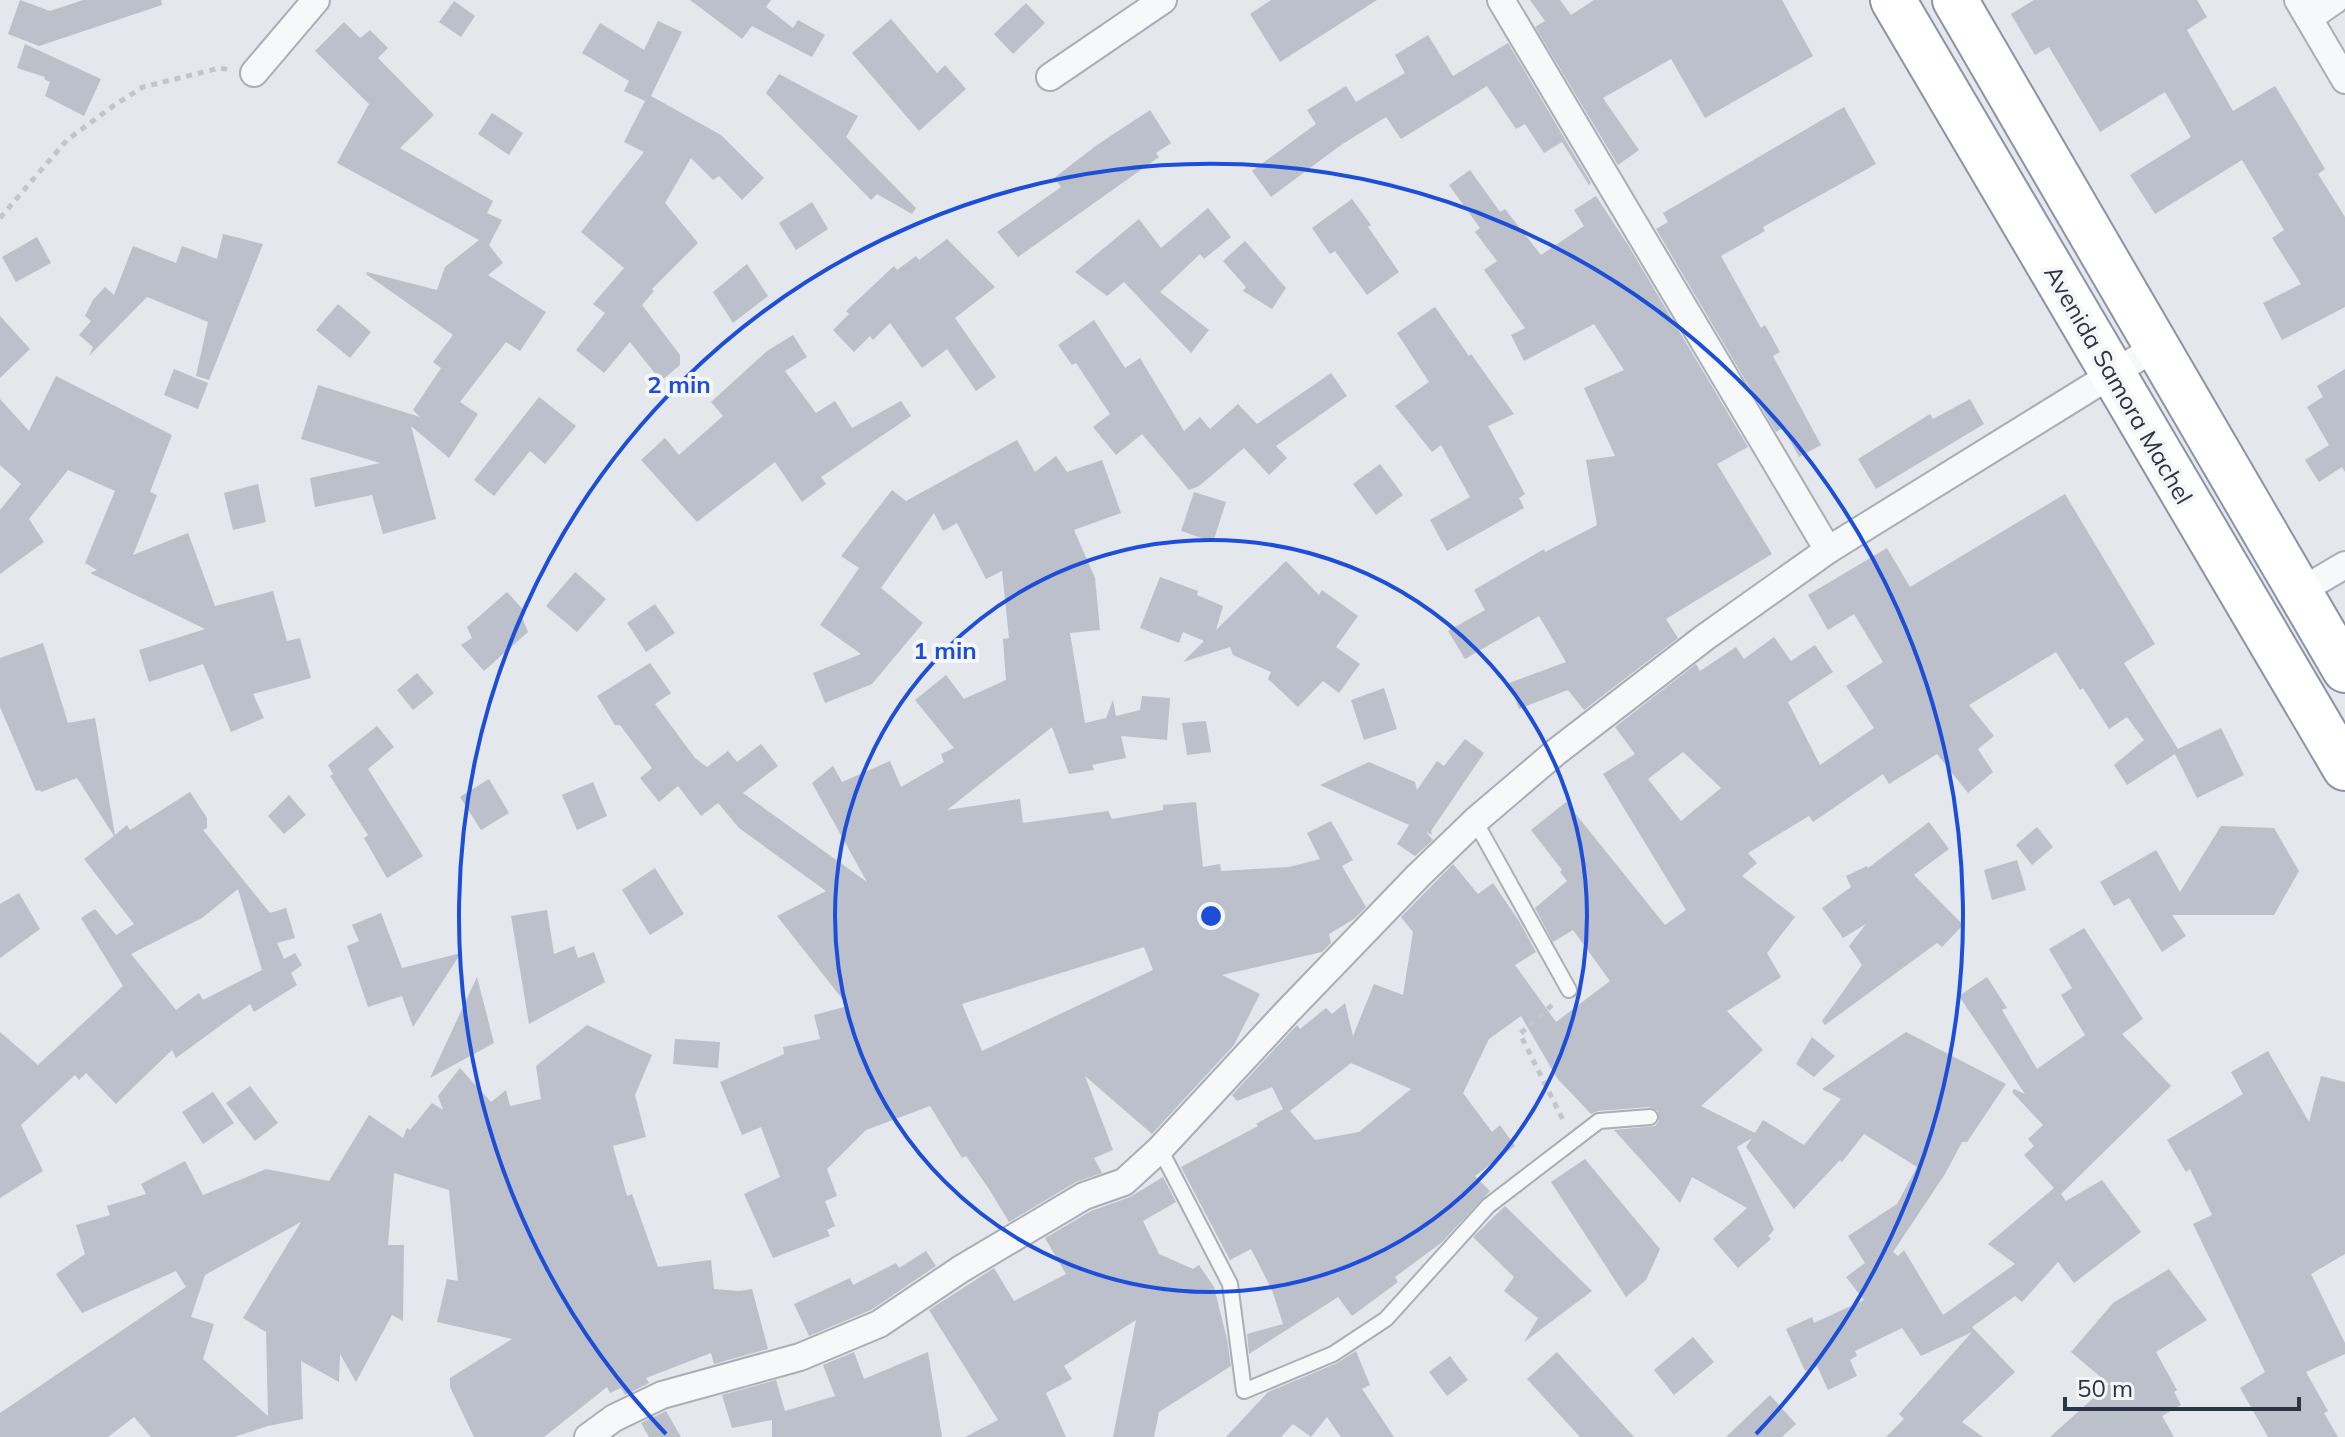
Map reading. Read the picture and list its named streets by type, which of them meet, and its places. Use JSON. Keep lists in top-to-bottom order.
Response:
{
  "streets": {
    "highway": ["Avenida Samora Machel"]
  },
  "scale_bar": "50 m",
  "rings": ["2 min", "1 min"]
}
